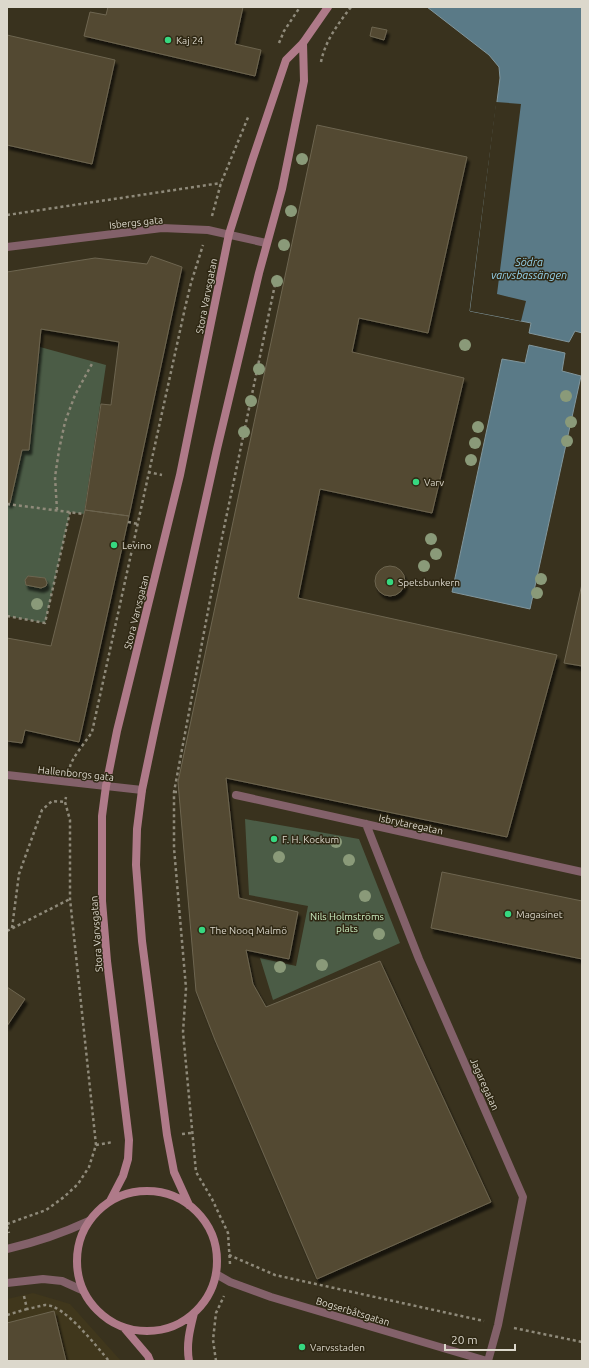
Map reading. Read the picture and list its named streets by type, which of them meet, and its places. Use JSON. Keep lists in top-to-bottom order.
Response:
{
  "streets": {
    "street": [
      "Isbergs gata",
      "Stora Varvsgatan",
      "Hallenborgs gata",
      "Isbrytaregatan",
      "Jagaregatan",
      "Bogserbåtsgatan"
    ]
  },
  "crossings": [
    ["Isbergs gata", "Stora Varvsgatan"],
    ["Stora Varvsgatan", "Hallenborgs gata"],
    ["Stora Varvsgatan", "Bogserbåtsgatan"],
    ["Isbrytaregatan", "Jagaregatan"],
    ["Jagaregatan", "Bogserbåtsgatan"]
  ],
  "water": ["Södra varvsbassängen"],
  "parks": ["Nils Holmströms plats"],
  "places": [
    "Kaj 24",
    "Varv",
    "Levino",
    "Spetsbunkern",
    "F. H. Kockum",
    "Magasinet",
    "The Nooq Malmö",
    "Varvsstaden"
  ],
  "scale_bar": "20 m"
}
